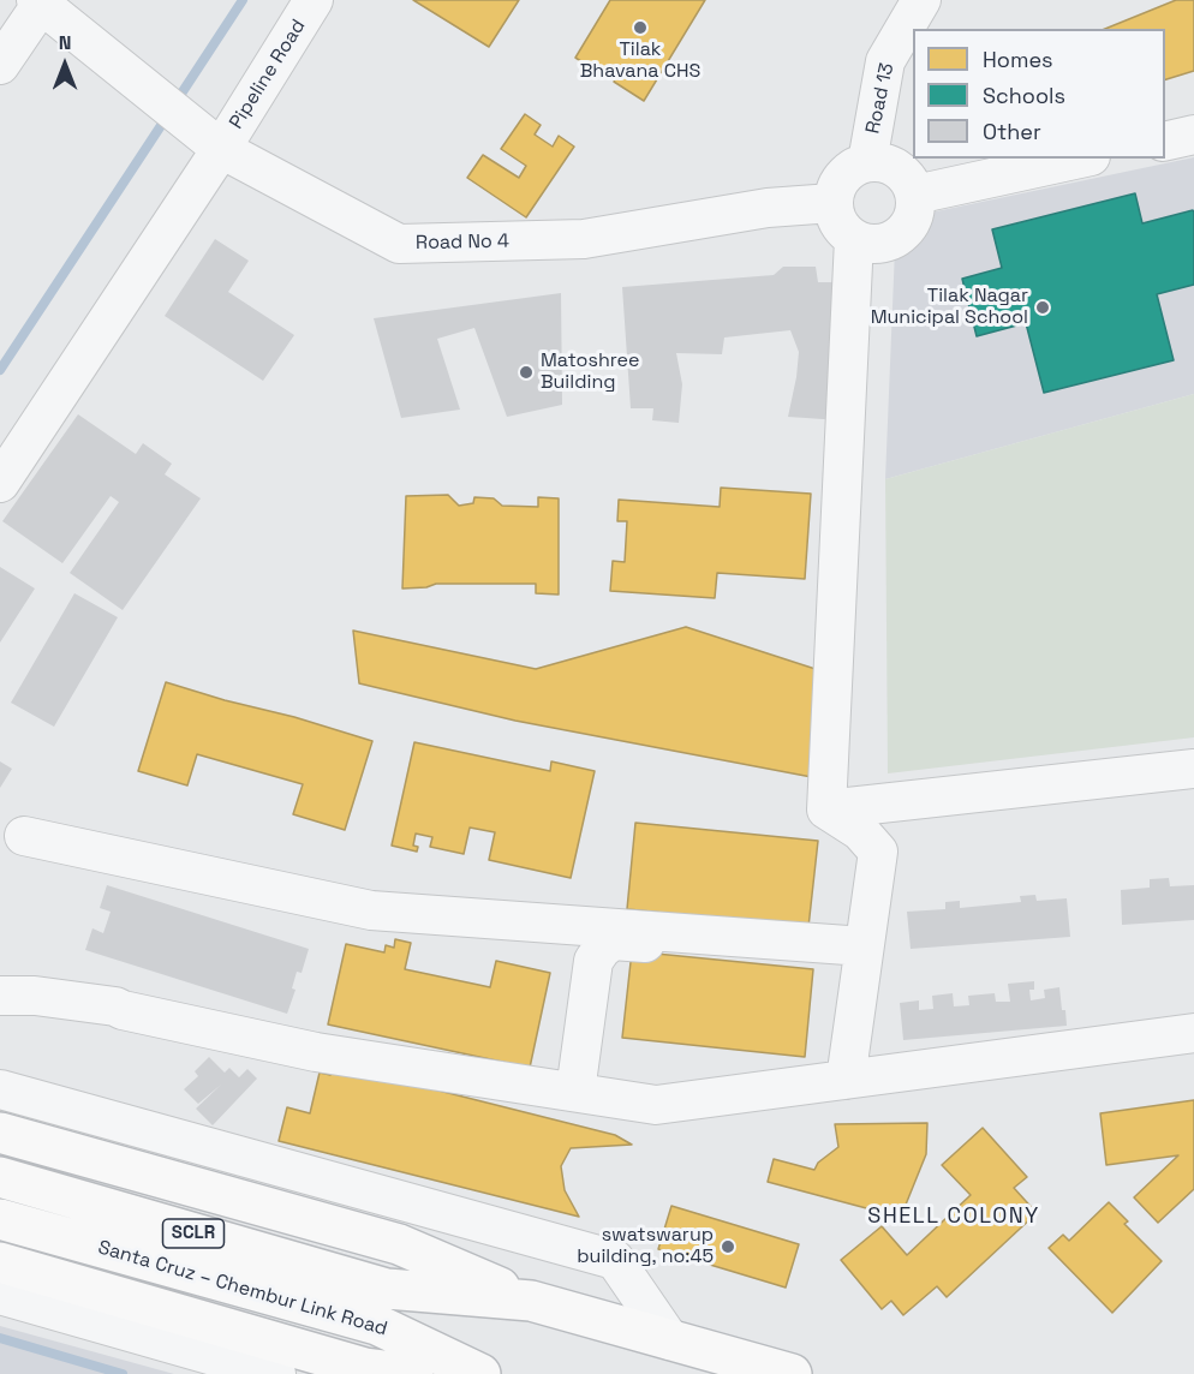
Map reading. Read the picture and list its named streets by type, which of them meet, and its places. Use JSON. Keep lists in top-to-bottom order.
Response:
{
  "streets": {
    "highway": ["SCLR", "Santa Cruz – Chembur Link Road"],
    "street": ["Pipeline Road", "Road 13", "Road No 4"]
  },
  "crossings": [
    ["Pipeline Road", "Road No 4"],
    ["Road 13", "Road No 4"]
  ],
  "districts": ["SHELL COLONY"],
  "places": [
    "Tilak Bhavana CHS",
    "Tilak Nagar Municipal School",
    "Matoshree Building",
    "swatswarup building, no:45"
  ],
  "legend": ["Homes", "Schools", "Other"],
  "north": "top"
}
